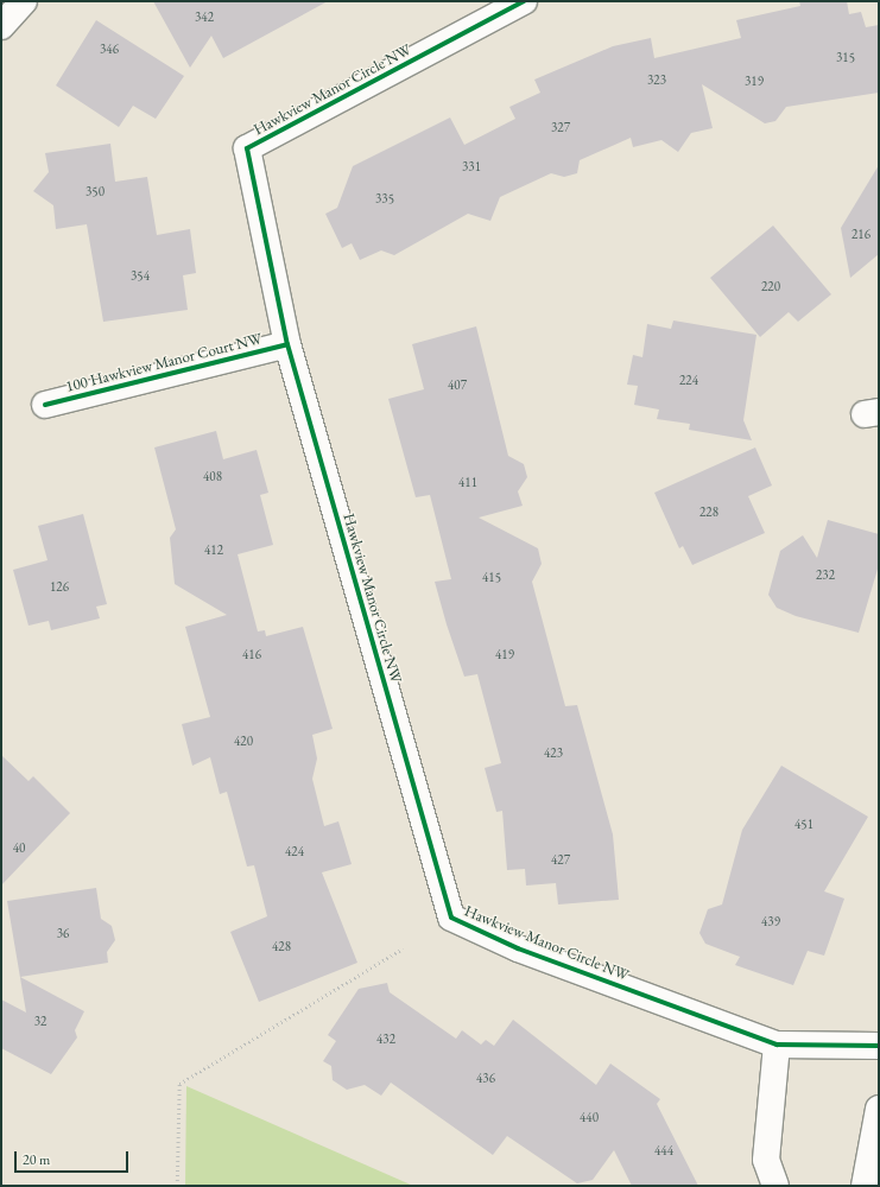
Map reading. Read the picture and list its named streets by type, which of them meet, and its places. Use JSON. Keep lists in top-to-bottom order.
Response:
{
  "streets": {
    "street": ["Hawkview Manor Circle NW", "100 Hawkview Manor Court NW"]
  },
  "crossings": [
    ["Hawkview Manor Circle NW", "100 Hawkview Manor Court NW"]
  ],
  "house_numbers": [
    "342",
    "346",
    "315",
    "323",
    "319",
    "327",
    "331",
    "350",
    "335",
    "216",
    "354",
    "220",
    "224",
    "407",
    "408",
    "411",
    "228",
    "412",
    "232",
    "415",
    "126",
    "416",
    "419",
    "420",
    "423",
    "451",
    "40",
    "424",
    "427",
    "439",
    "36",
    "428",
    "32",
    "432",
    "436",
    "440",
    "444"
  ],
  "scale_bar": "20 m"
}
